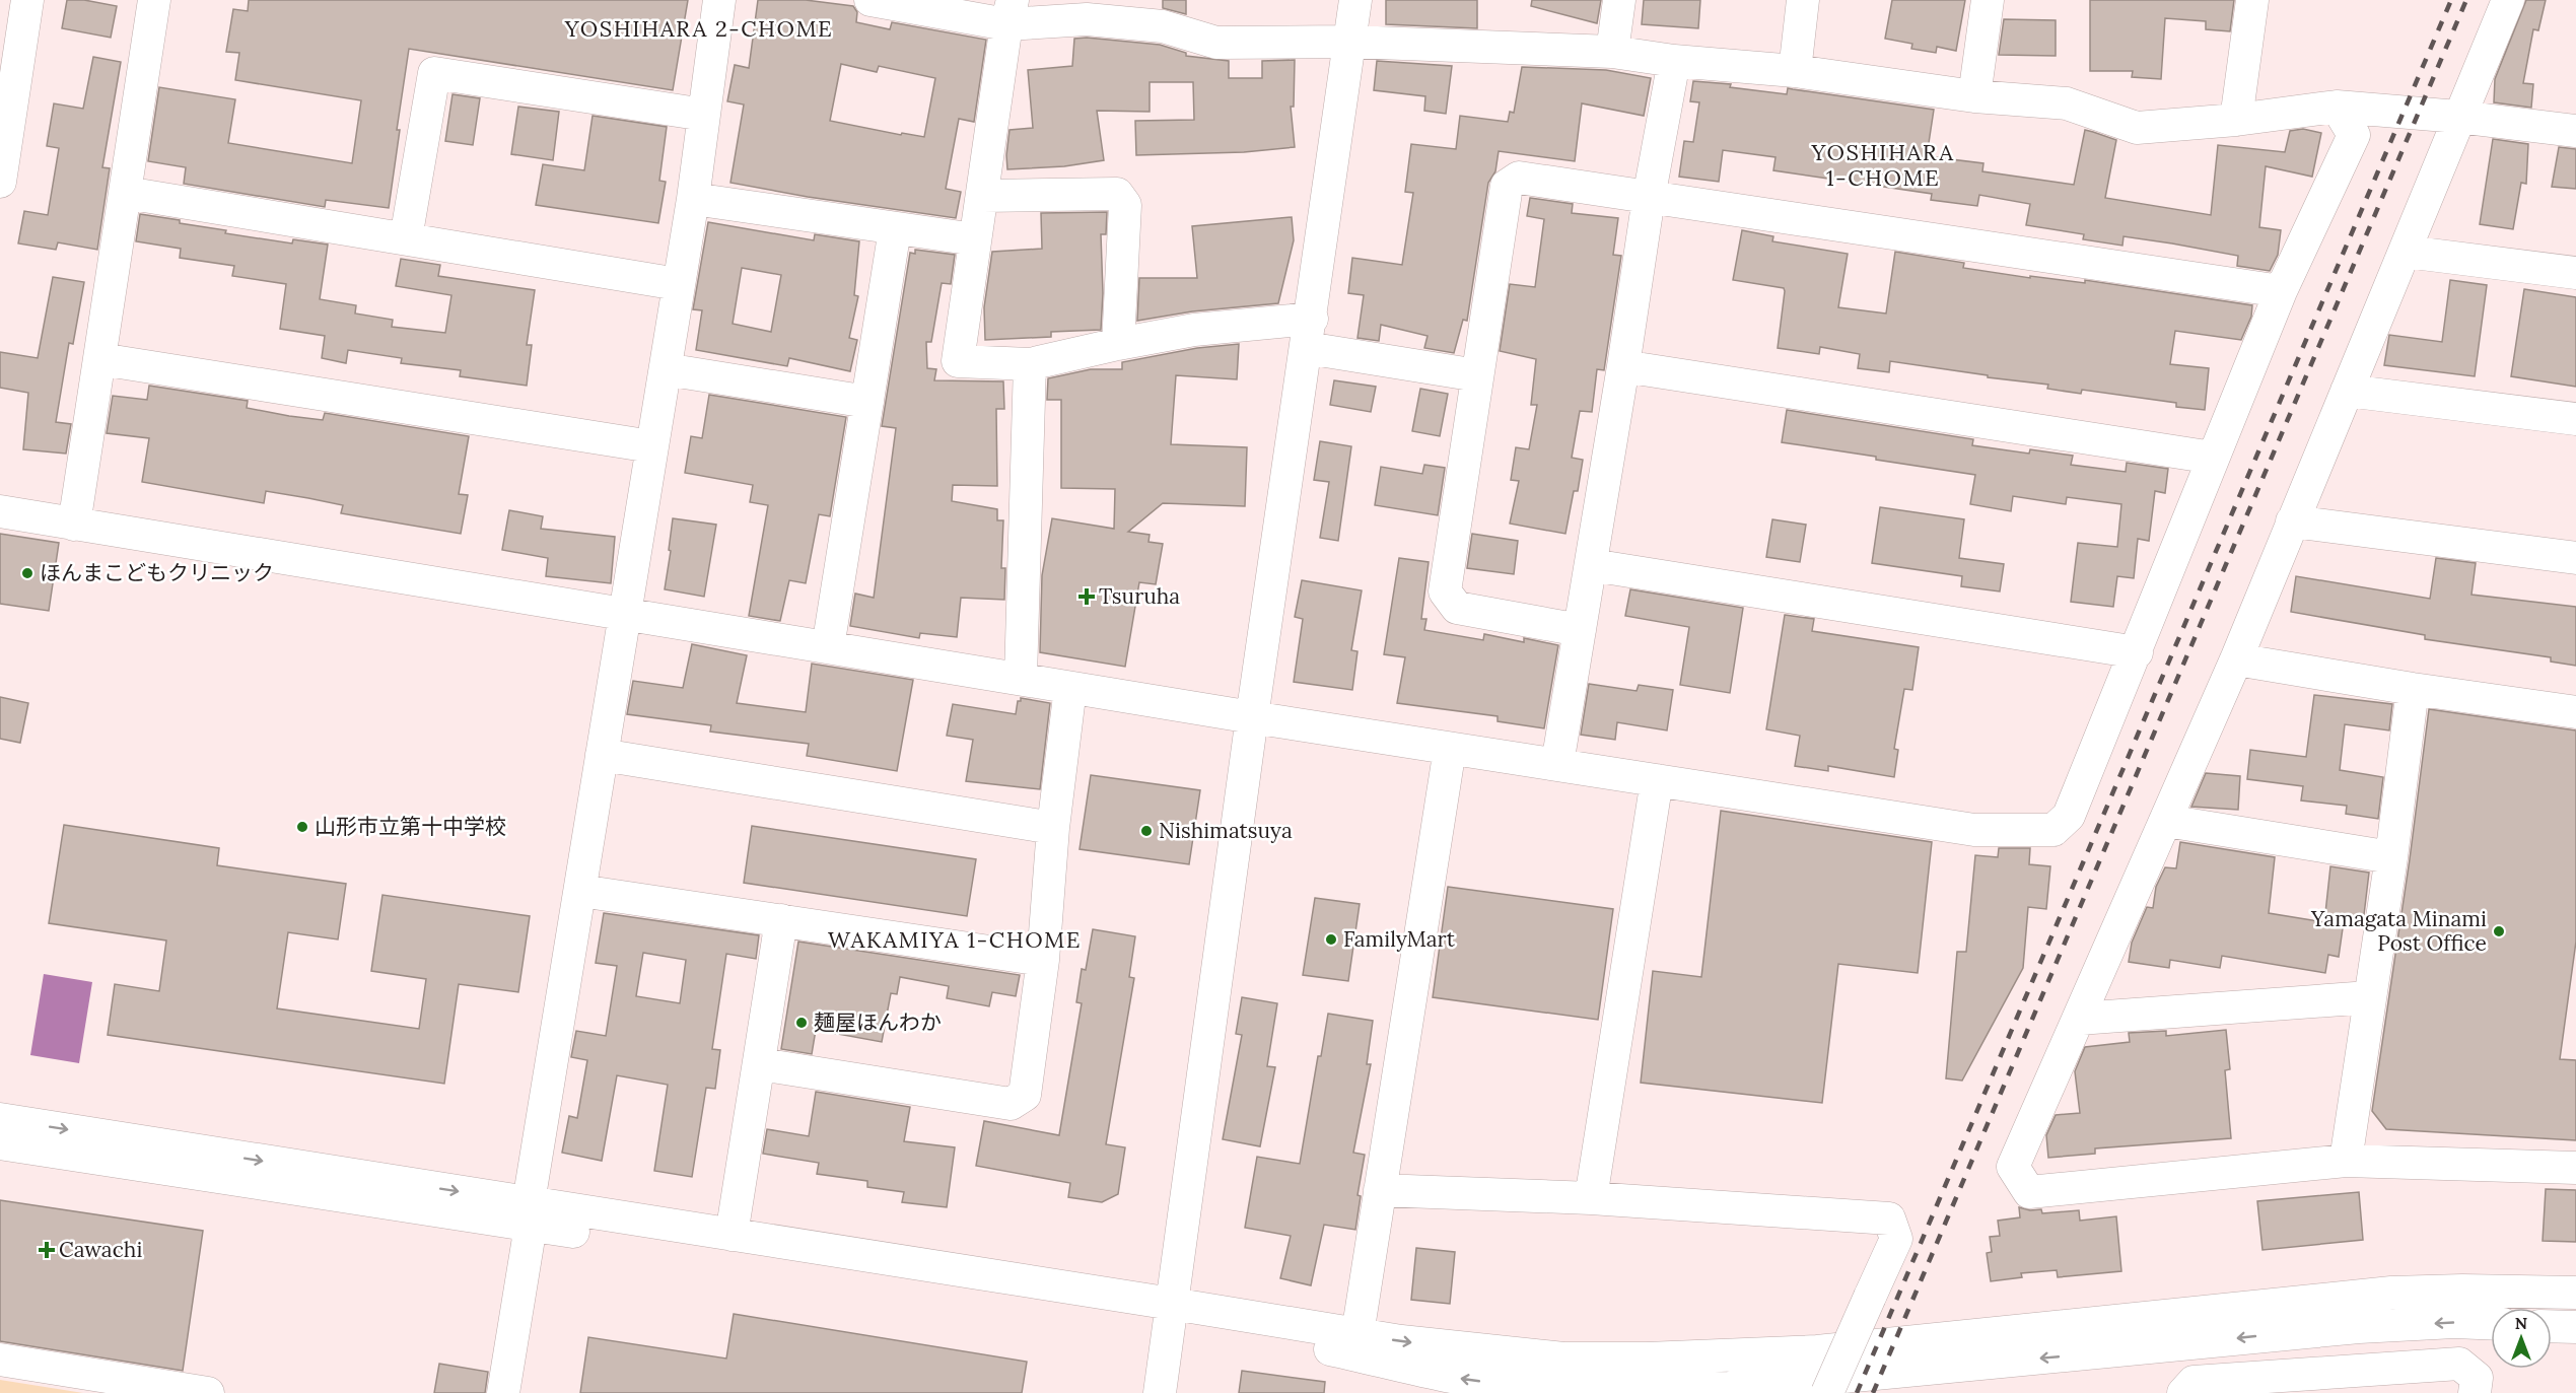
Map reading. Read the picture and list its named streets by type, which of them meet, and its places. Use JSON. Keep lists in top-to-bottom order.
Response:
{
  "districts": ["YOSHIHARA 2-CHOME", "YOSHIHARA 1-CHOME", "WAKAMIYA 1-CHOME"],
  "places": {
    "other": [
      "ほんまこどもクリニック",
      "山形市立第十中学校",
      "Nishimatsuya",
      "Yamagata Minami Post Office",
      "FamilyMart",
      "麺屋ほんわか"
    ],
    "health": ["Tsuruha", "Cawachi"]
  },
  "north": "top"
}
